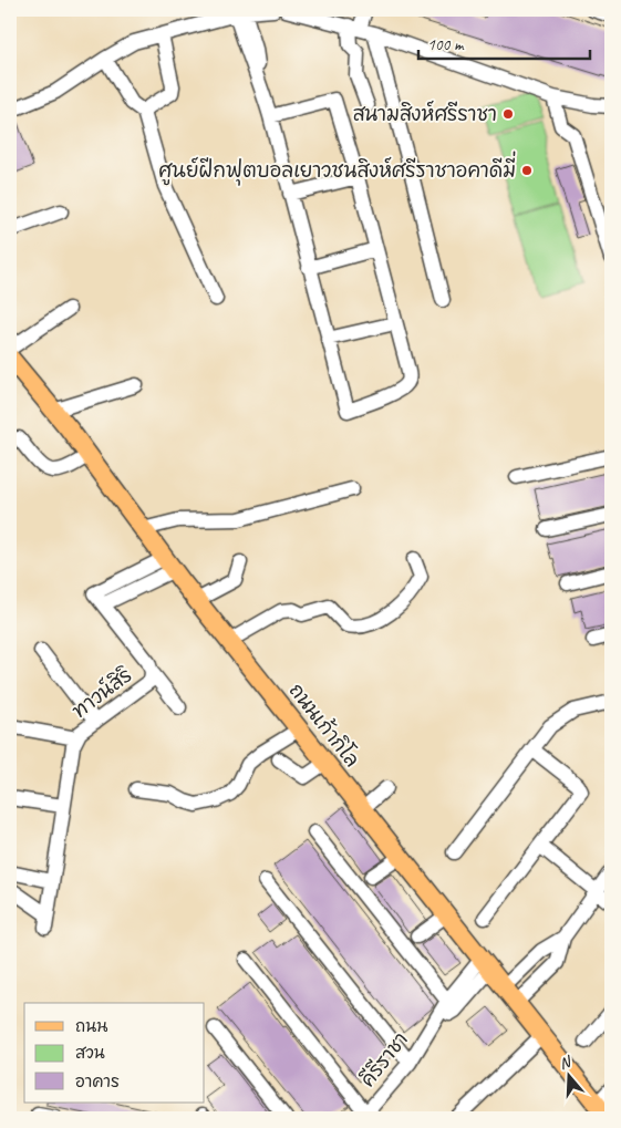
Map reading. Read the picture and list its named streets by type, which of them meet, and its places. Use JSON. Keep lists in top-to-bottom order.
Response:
{
  "streets": {
    "main road": ["ถนนเก้ากิโล"],
    "street": ["ทาวน์สิริ", "คีรีราชา"]
  },
  "crossings": [
    ["ทาวน์สิริ", "ถนนเก้ากิโล"],
    ["ถนนเก้ากิโล", "คีรีราชา"]
  ],
  "places": ["สนามสิงห์ศรีราชา", "ศูนย์ฝีกฟุตบอลเยาวชนสิงห์ศรีราชาอคาดีมี่"],
  "legend": ["ถนน", "สวน", "อาคาร"],
  "scale_bar": "100 m",
  "north": "top"
}
